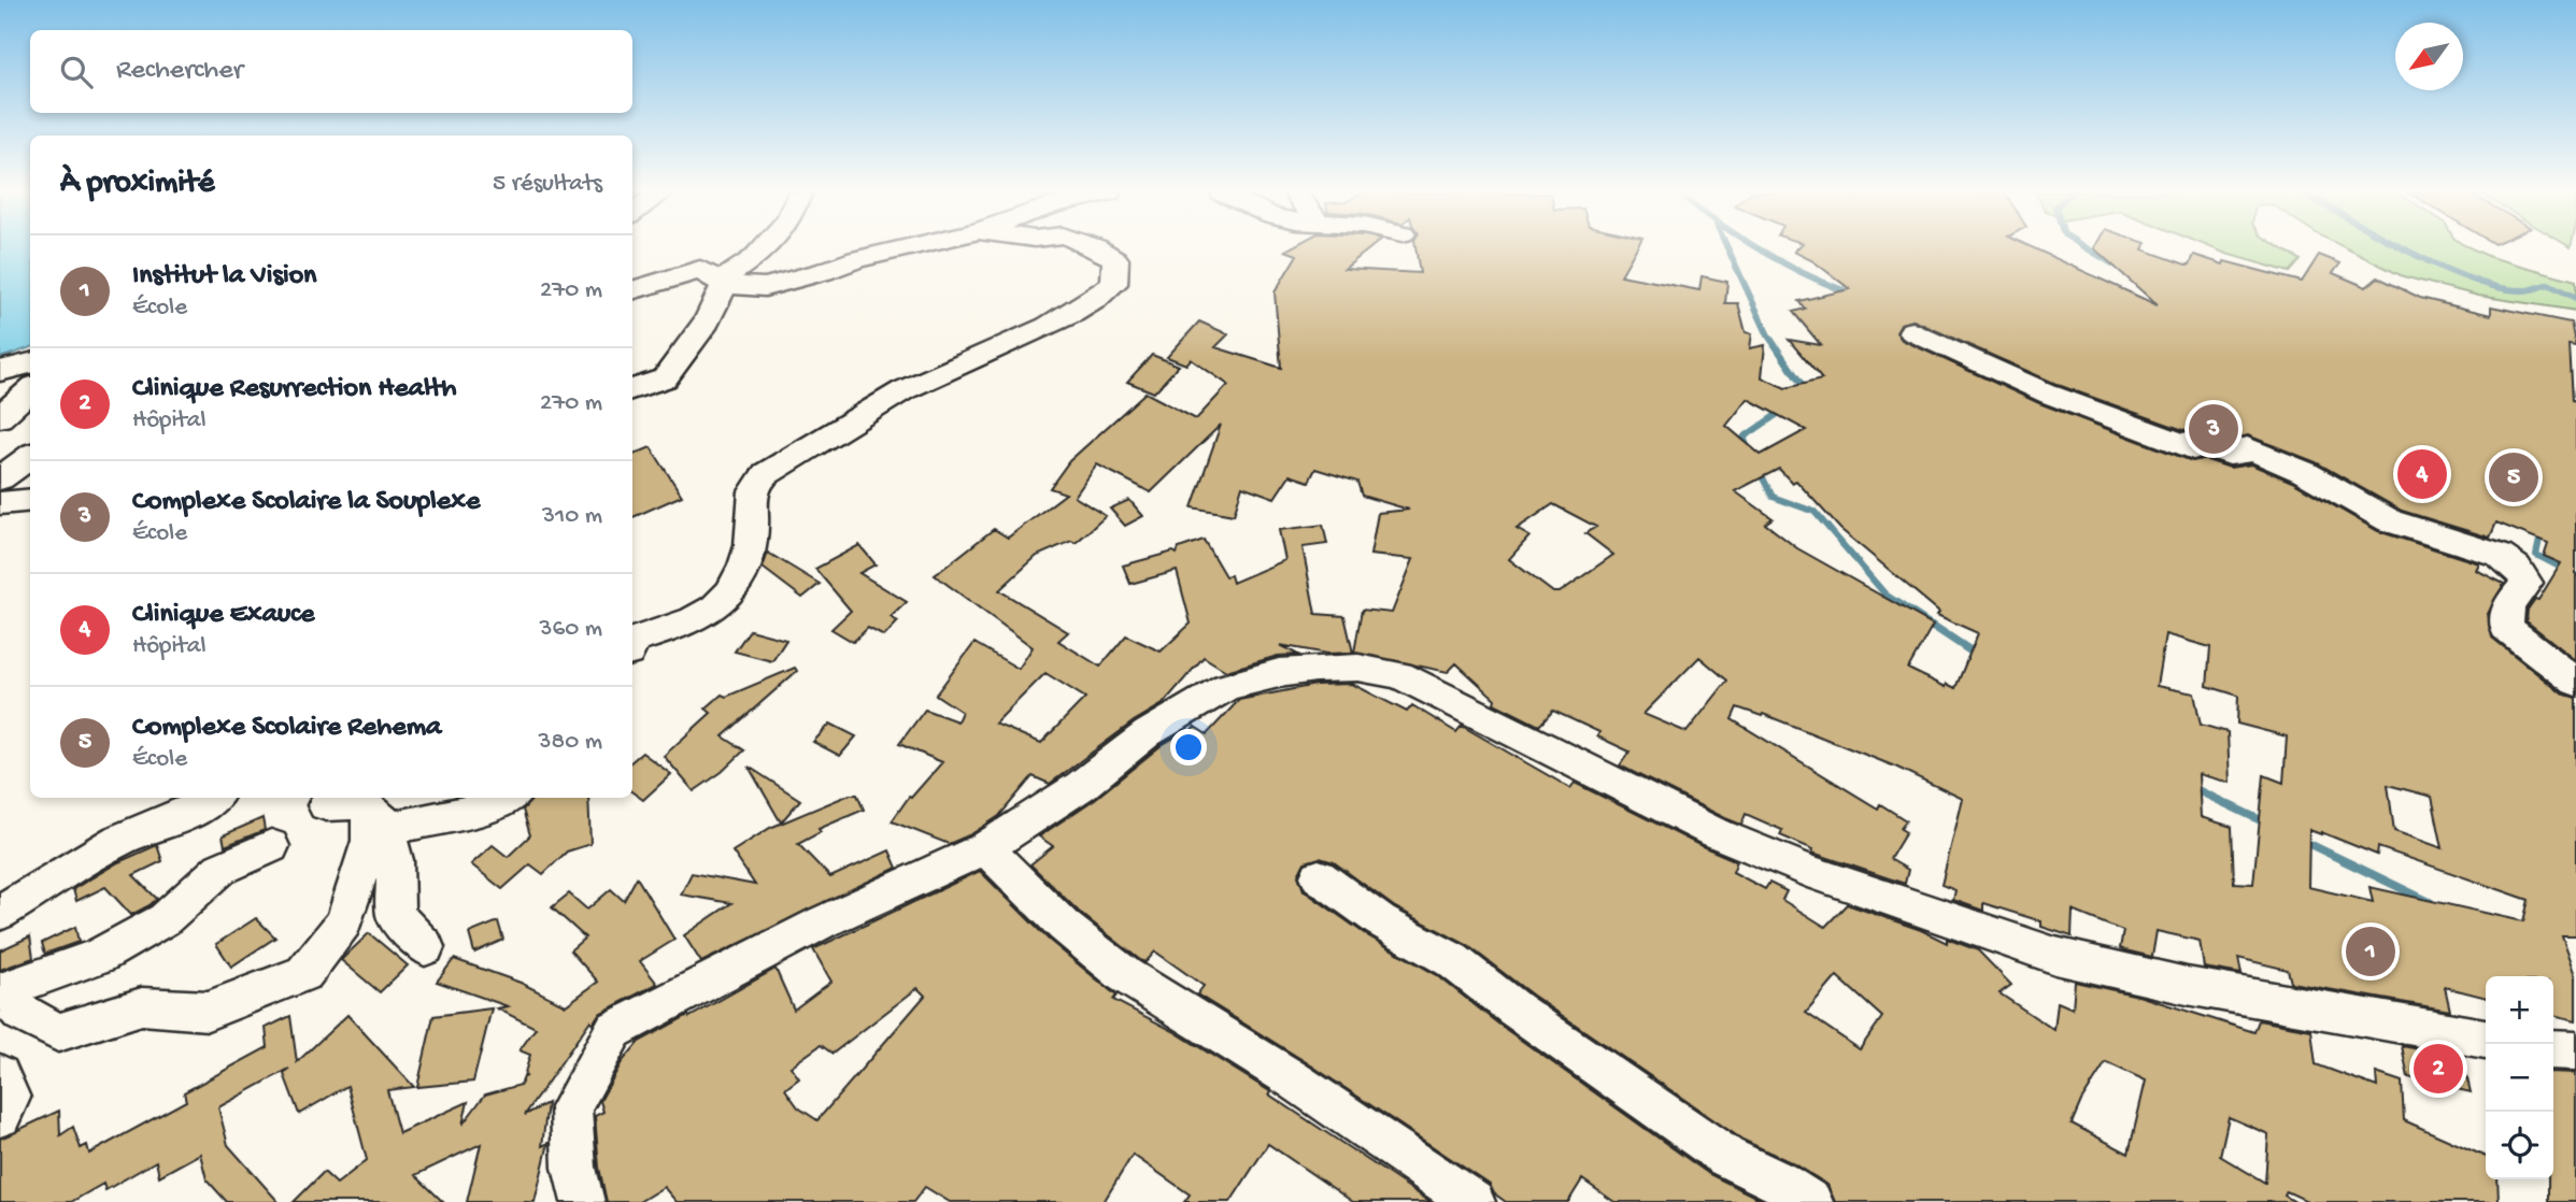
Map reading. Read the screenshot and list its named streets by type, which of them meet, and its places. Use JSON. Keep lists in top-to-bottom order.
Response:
{
  "north": "bottom left",
  "page": {
    "search": "Rechercher",
    "heading": ["À proximité", "5 résultats"],
    "list": [
      {
        "mark": "1",
        "name": "Institut la Vision",
        "note": "École",
        "value": "270 m"
      },
      {
        "mark": "2",
        "name": "Clinique Resurrection Health",
        "note": "Hôpital",
        "value": "270 m"
      },
      {
        "mark": "3",
        "name": "Complexe Scolaire la Souplexe",
        "note": "École",
        "value": "310 m"
      },
      {
        "mark": "4",
        "name": "Clinique Exauce",
        "note": "Hôpital",
        "value": "360 m"
      },
      {
        "mark": "5",
        "name": "Complexe Scolaire Rehema",
        "note": "École",
        "value": "380 m"
      }
    ],
    "pins": [
      "3",
      "4",
      "5",
      "1",
      "2"
    ],
    "map_buttons": ["+", "−"]
  }
}
